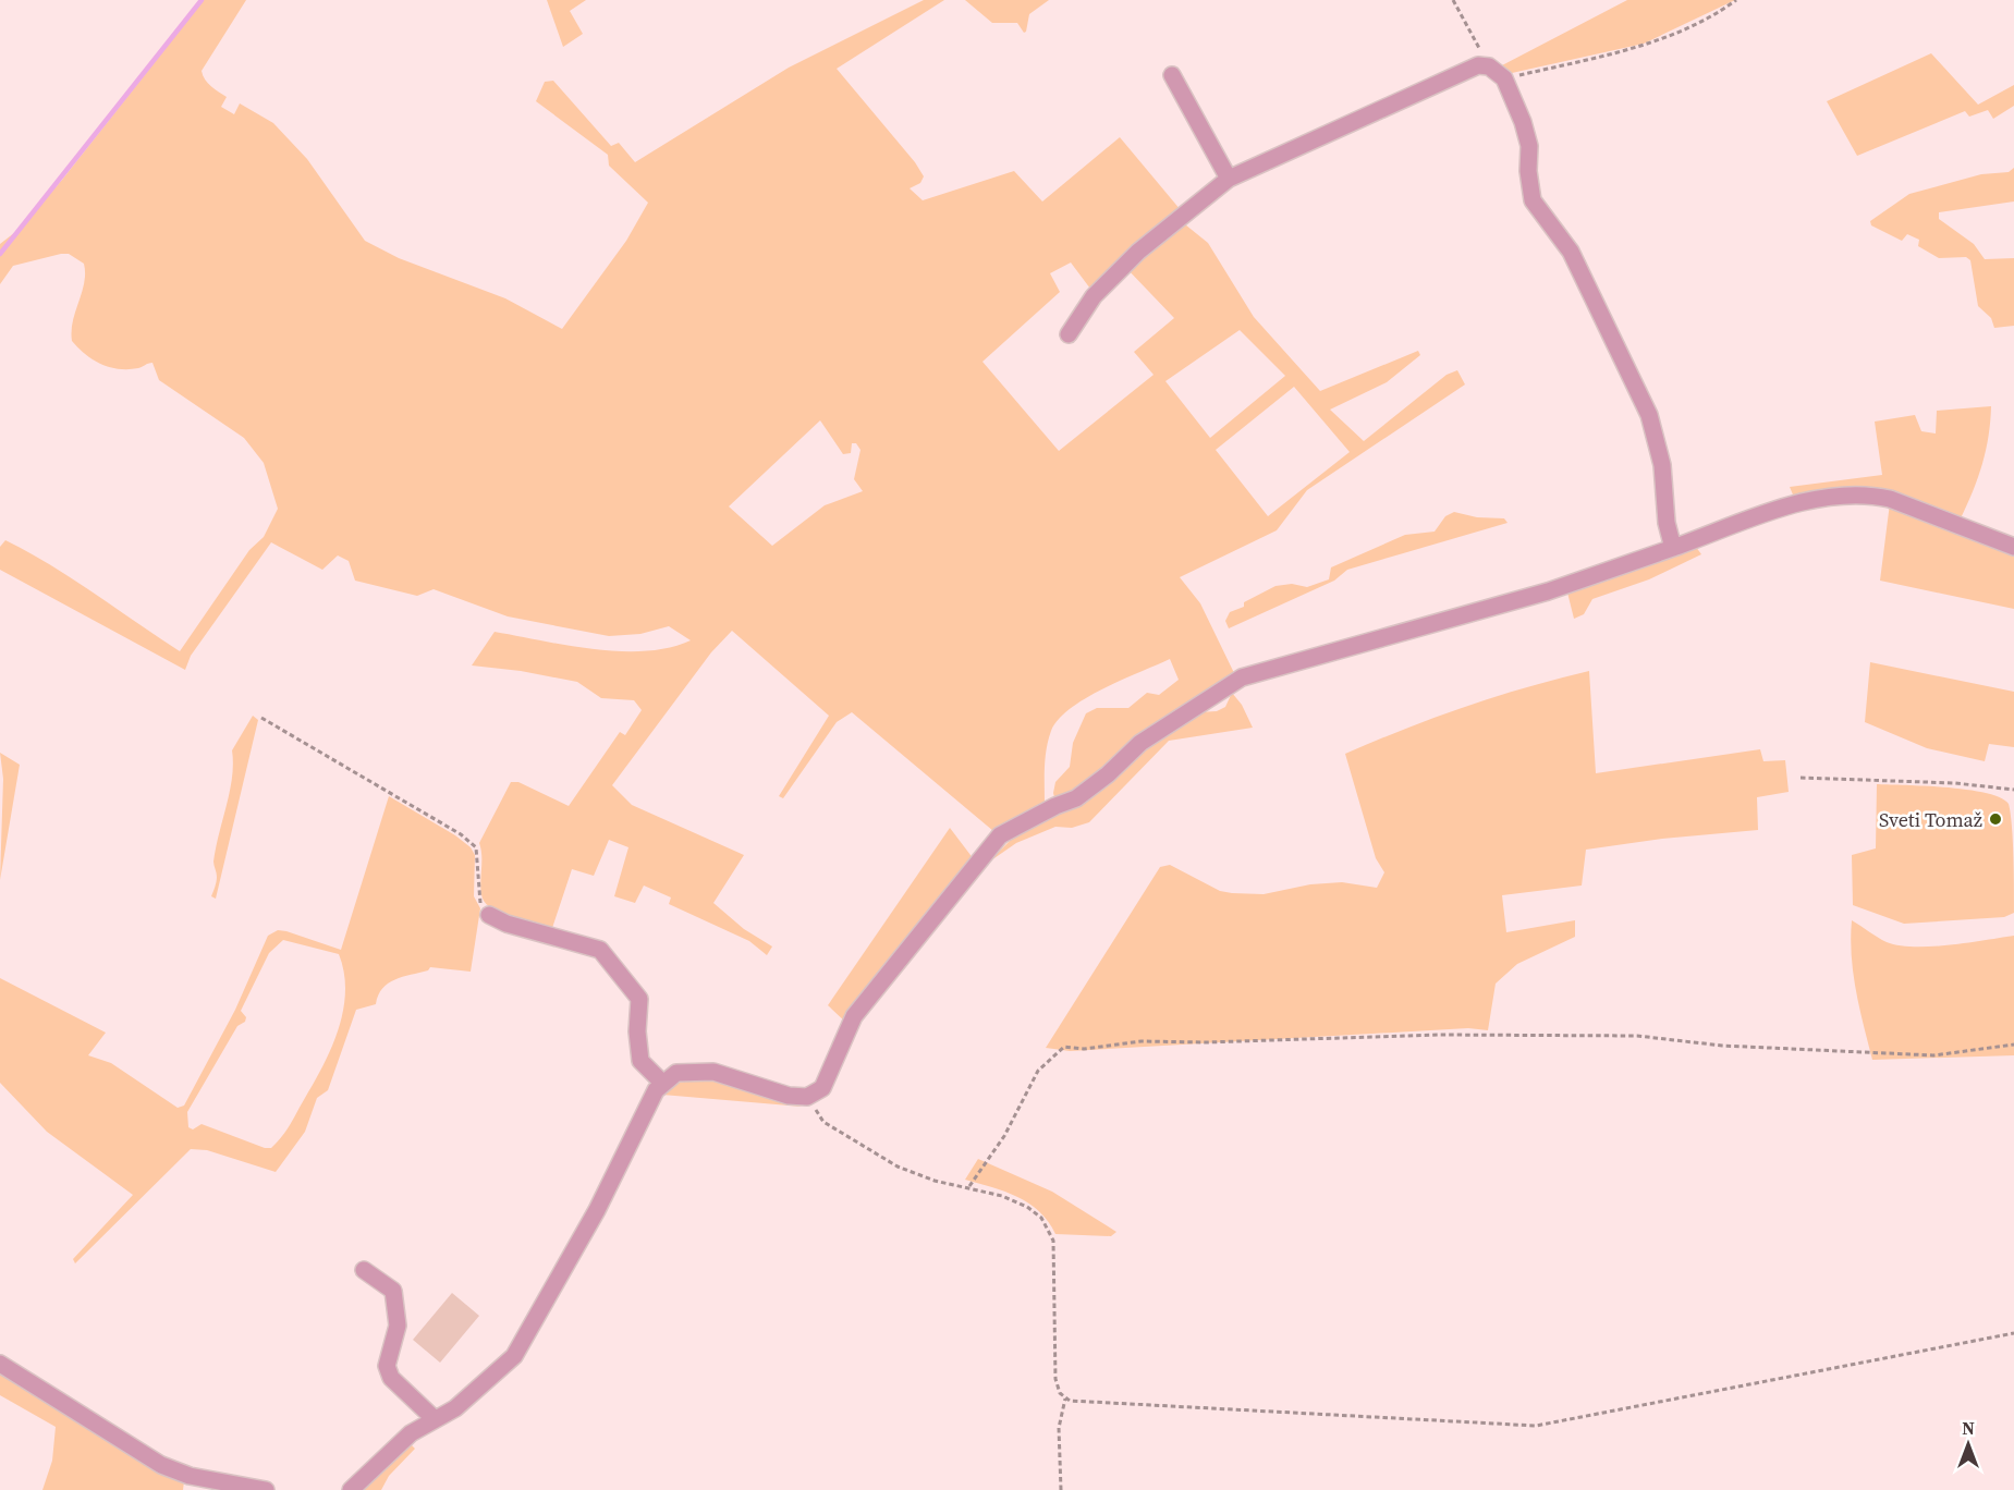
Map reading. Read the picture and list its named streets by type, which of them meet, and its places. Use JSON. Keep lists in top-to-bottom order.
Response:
{
  "places": ["Sveti Tomaž"],
  "north": "top"
}
